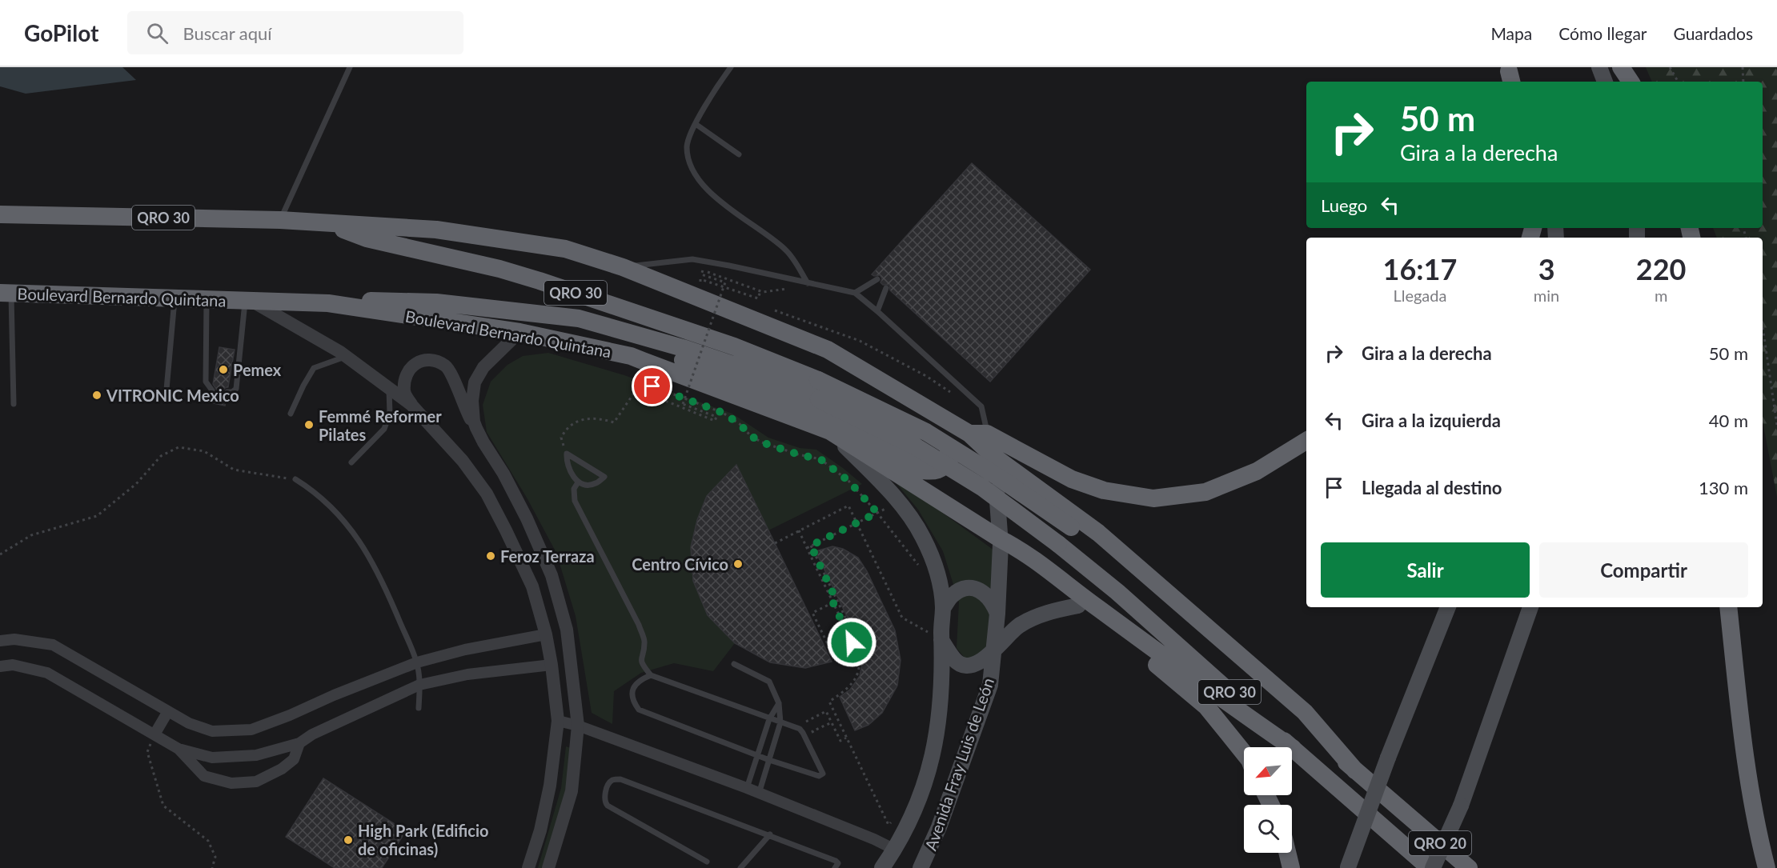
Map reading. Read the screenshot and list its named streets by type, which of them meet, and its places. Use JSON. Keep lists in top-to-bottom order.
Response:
{
  "streets": {
    "highway": ["QRO 30", "Boulevard Bernardo Quintana", "QRO 20"],
    "main road": ["Avenida Fray Luis de León"]
  },
  "crossings": [
    ["QRO 30", "Boulevard Bernardo Quintana"],
    ["QRO 30", "Avenida Fray Luis de León"],
    ["QRO 30", "QRO 20"],
    ["Boulevard Bernardo Quintana", "Avenida Fray Luis de León"]
  ],
  "places": [
    "Pemex",
    "VITRONIC Mexico",
    "Femmé Reformer Pilates",
    "Feroz Terraza",
    "Centro Cívico",
    "High Park (Edificio de oficinas)"
  ],
  "north": "bottom left",
  "page": {
    "header": "GoPilot",
    "search": "Buscar aquí",
    "nav": ["Mapa", "Cómo llegar", "Guardados"],
    "turn": ["50 m", "Gira a la derecha"],
    "then": "Luego",
    "eta": [
      "16:17",
      "Llegada",
      "3",
      "min",
      "220",
      "m"
    ],
    "list": [
      {
        "name": "Gira a la derecha",
        "value": "50 m"
      },
      {
        "name": "Gira a la izquierda",
        "value": "40 m"
      },
      {
        "name": "Llegada al destino",
        "value": "130 m"
      }
    ],
    "buttons": ["Salir", "Compartir"]
  }
}
